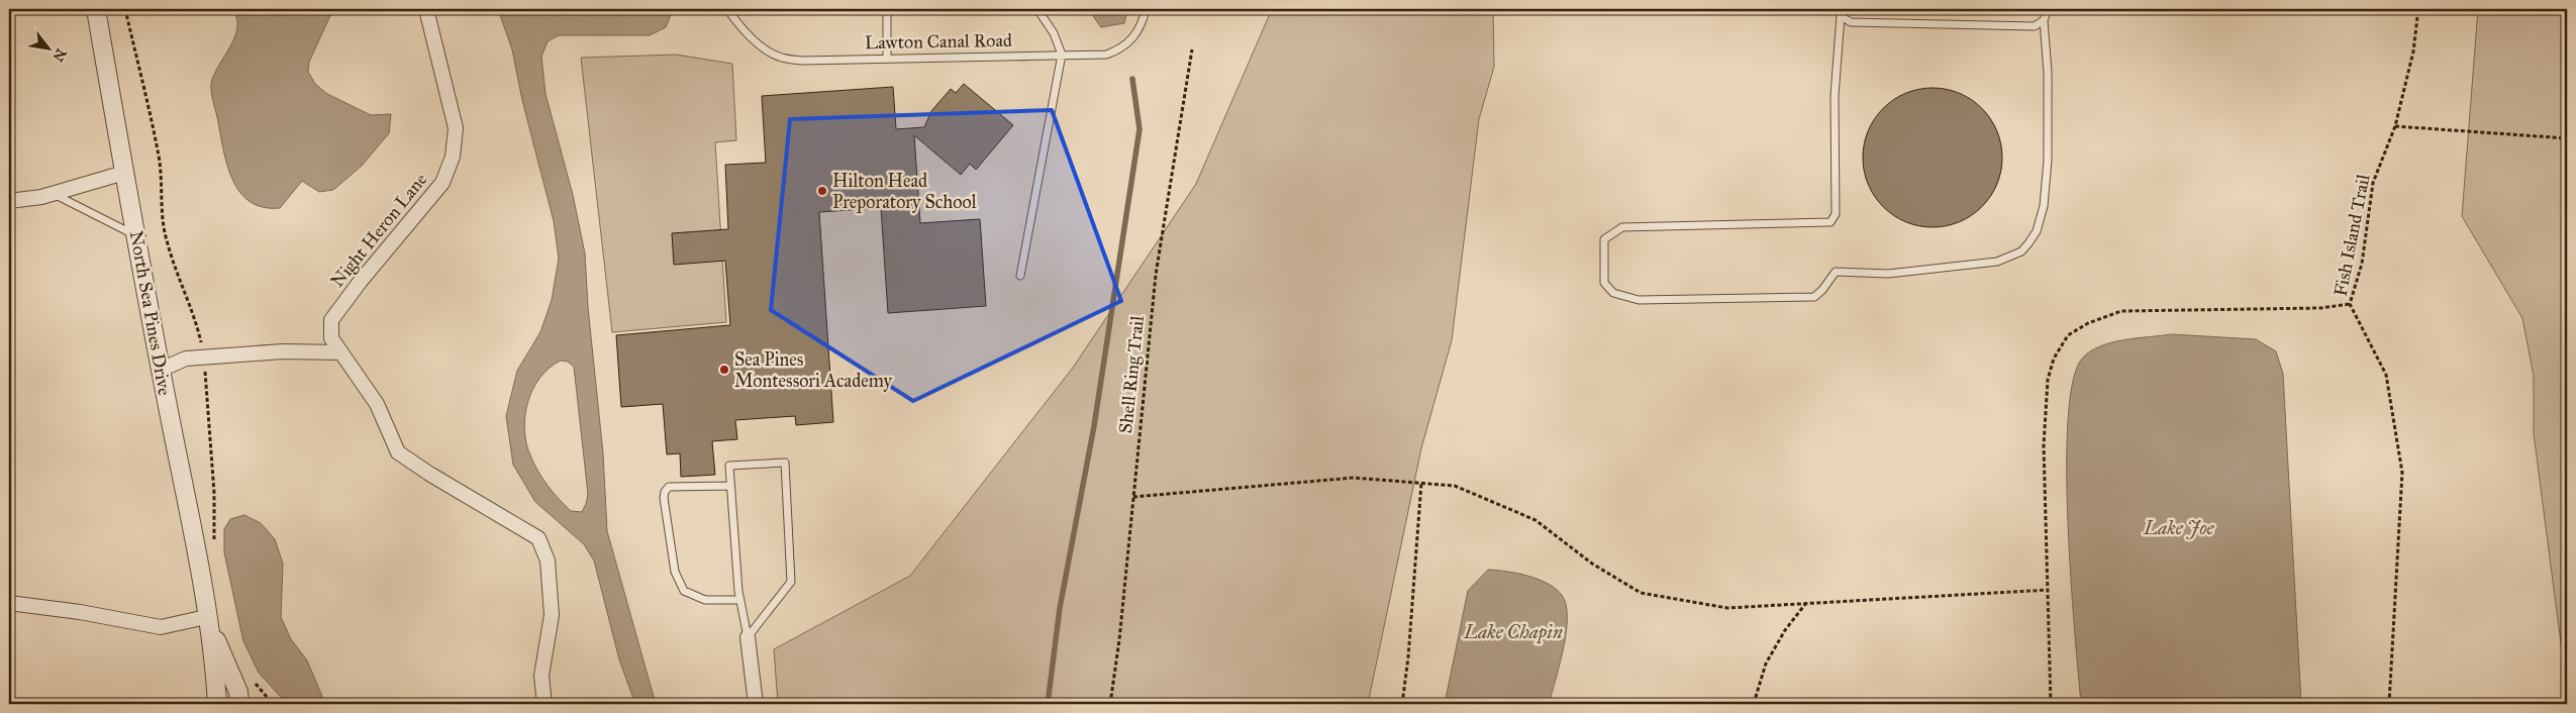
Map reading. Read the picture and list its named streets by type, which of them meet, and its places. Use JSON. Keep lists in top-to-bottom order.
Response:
{
  "streets": {
    "street": ["Night Heron Lane", "North Sea Pines Drive"],
    "lane": ["Lawton Canal Road"],
    "path": ["Fish Island Trail", "Shell Ring Trail"]
  },
  "water": ["Lake Joe", "Lake Chapin"],
  "places": ["Hilton Head Preporatory School", "Sea Pines Montessori Academy"],
  "north": "bottom right"
}
